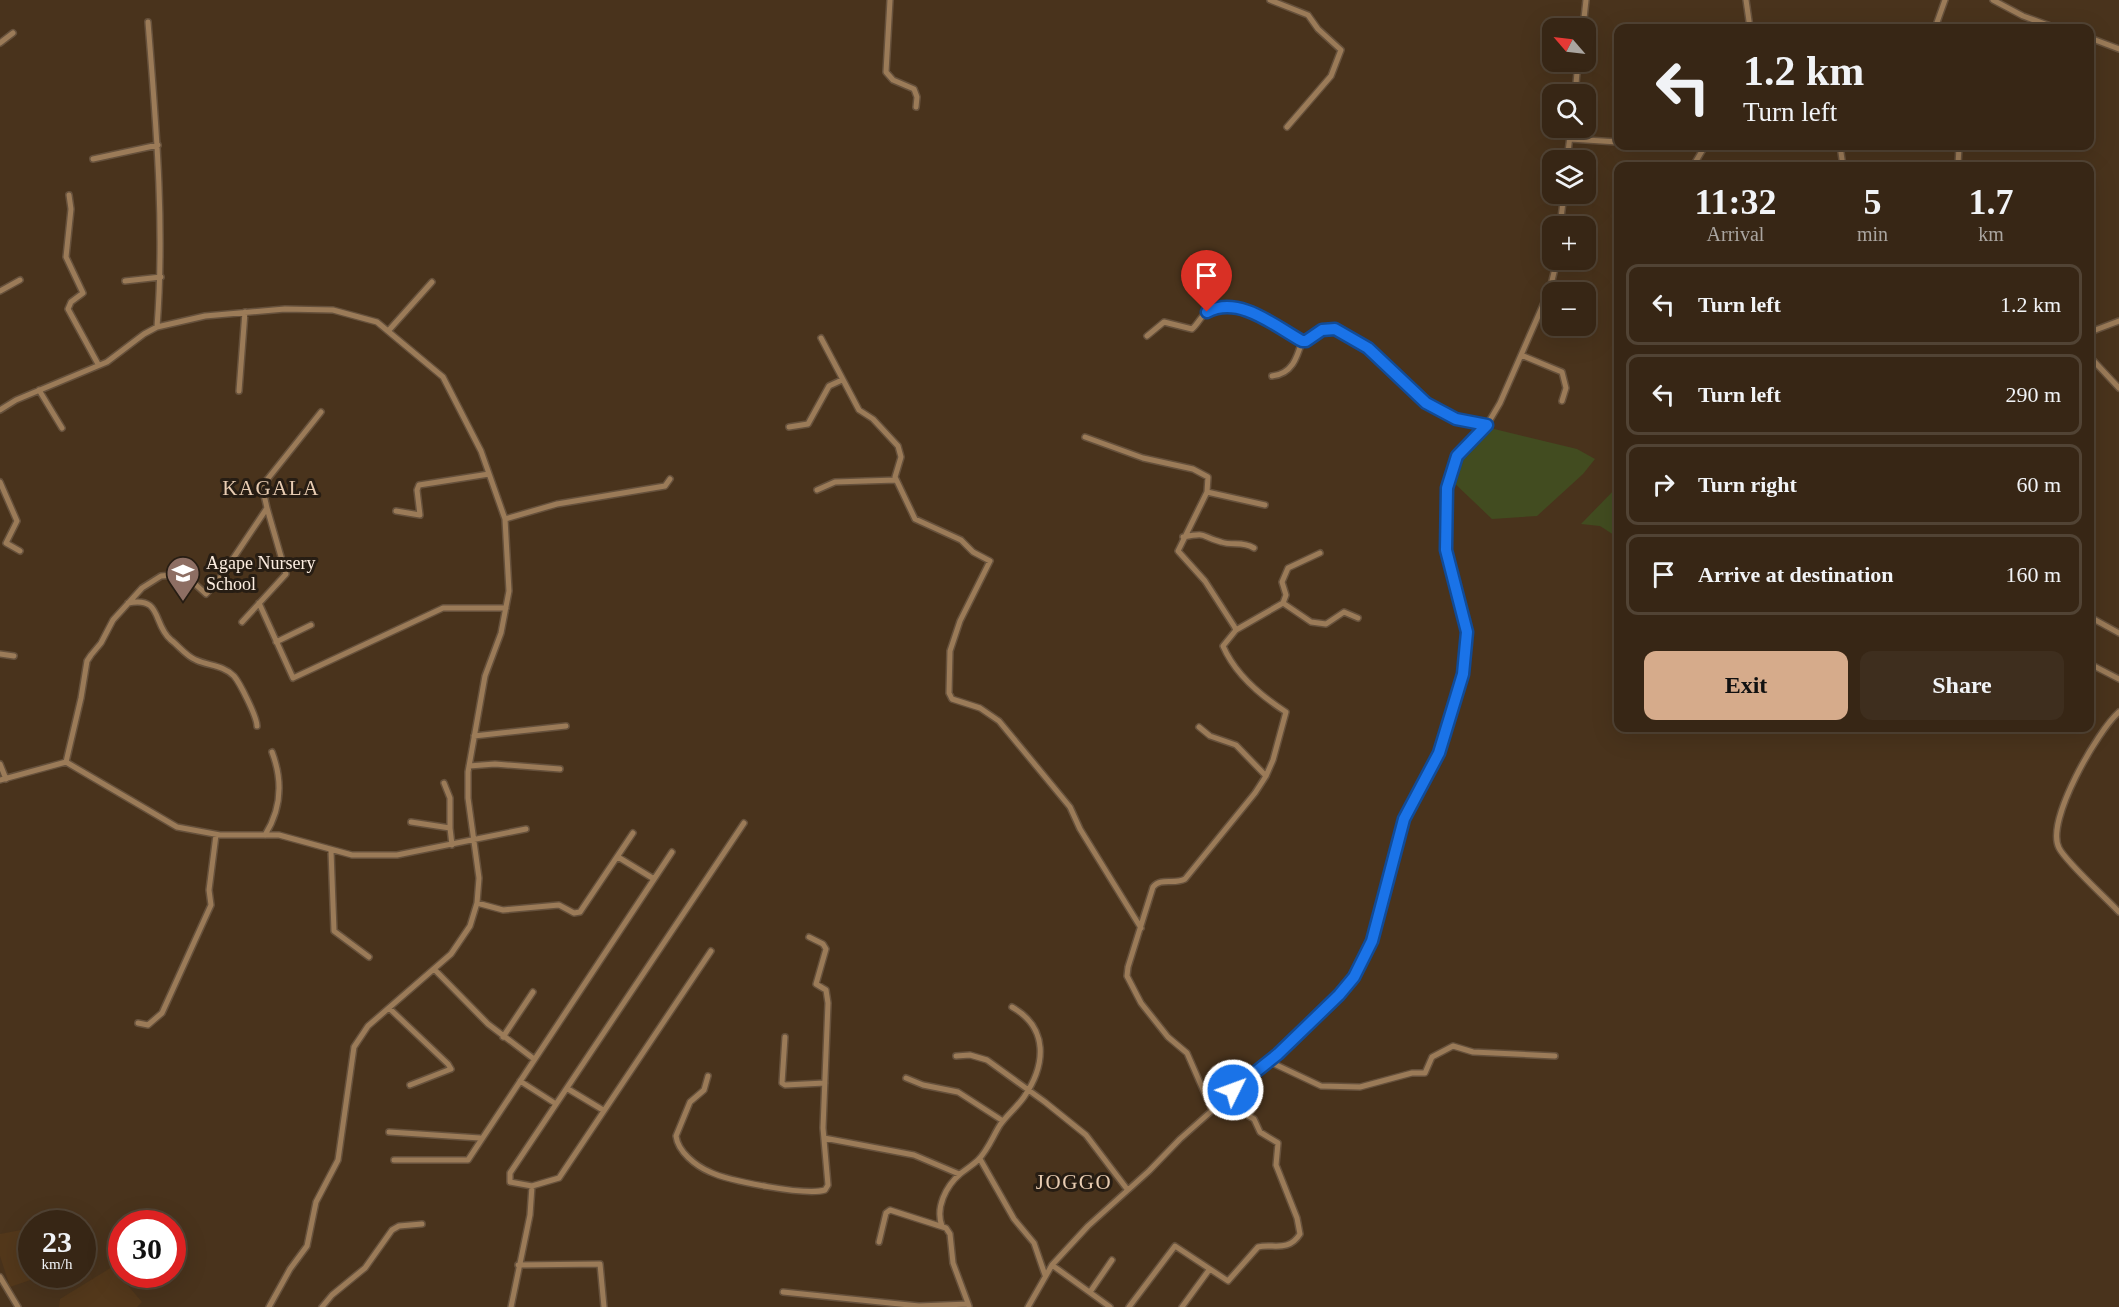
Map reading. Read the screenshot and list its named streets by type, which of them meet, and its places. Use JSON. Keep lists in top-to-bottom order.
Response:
{
  "districts": ["KAGALA", "JOGGO"],
  "places": {
    "school or university": ["Agape Nursery School"]
  },
  "north": "top left",
  "page": {
    "map_buttons": ["+", "−"],
    "turn": ["1.2 km", "Turn left"],
    "eta": [
      "11:32",
      "Arrival",
      "5",
      "min",
      "1.7",
      "km"
    ],
    "list": [
      {
        "name": "Turn left",
        "value": "1.2 km"
      },
      {
        "name": "Turn left",
        "value": "290 m"
      },
      {
        "name": "Turn right",
        "value": "60 m"
      },
      {
        "name": "Arrive at destination",
        "value": "160 m"
      }
    ],
    "buttons": ["Exit", "Share"],
    "speed": "23 km/h",
    "limit": "30"
  }
}
